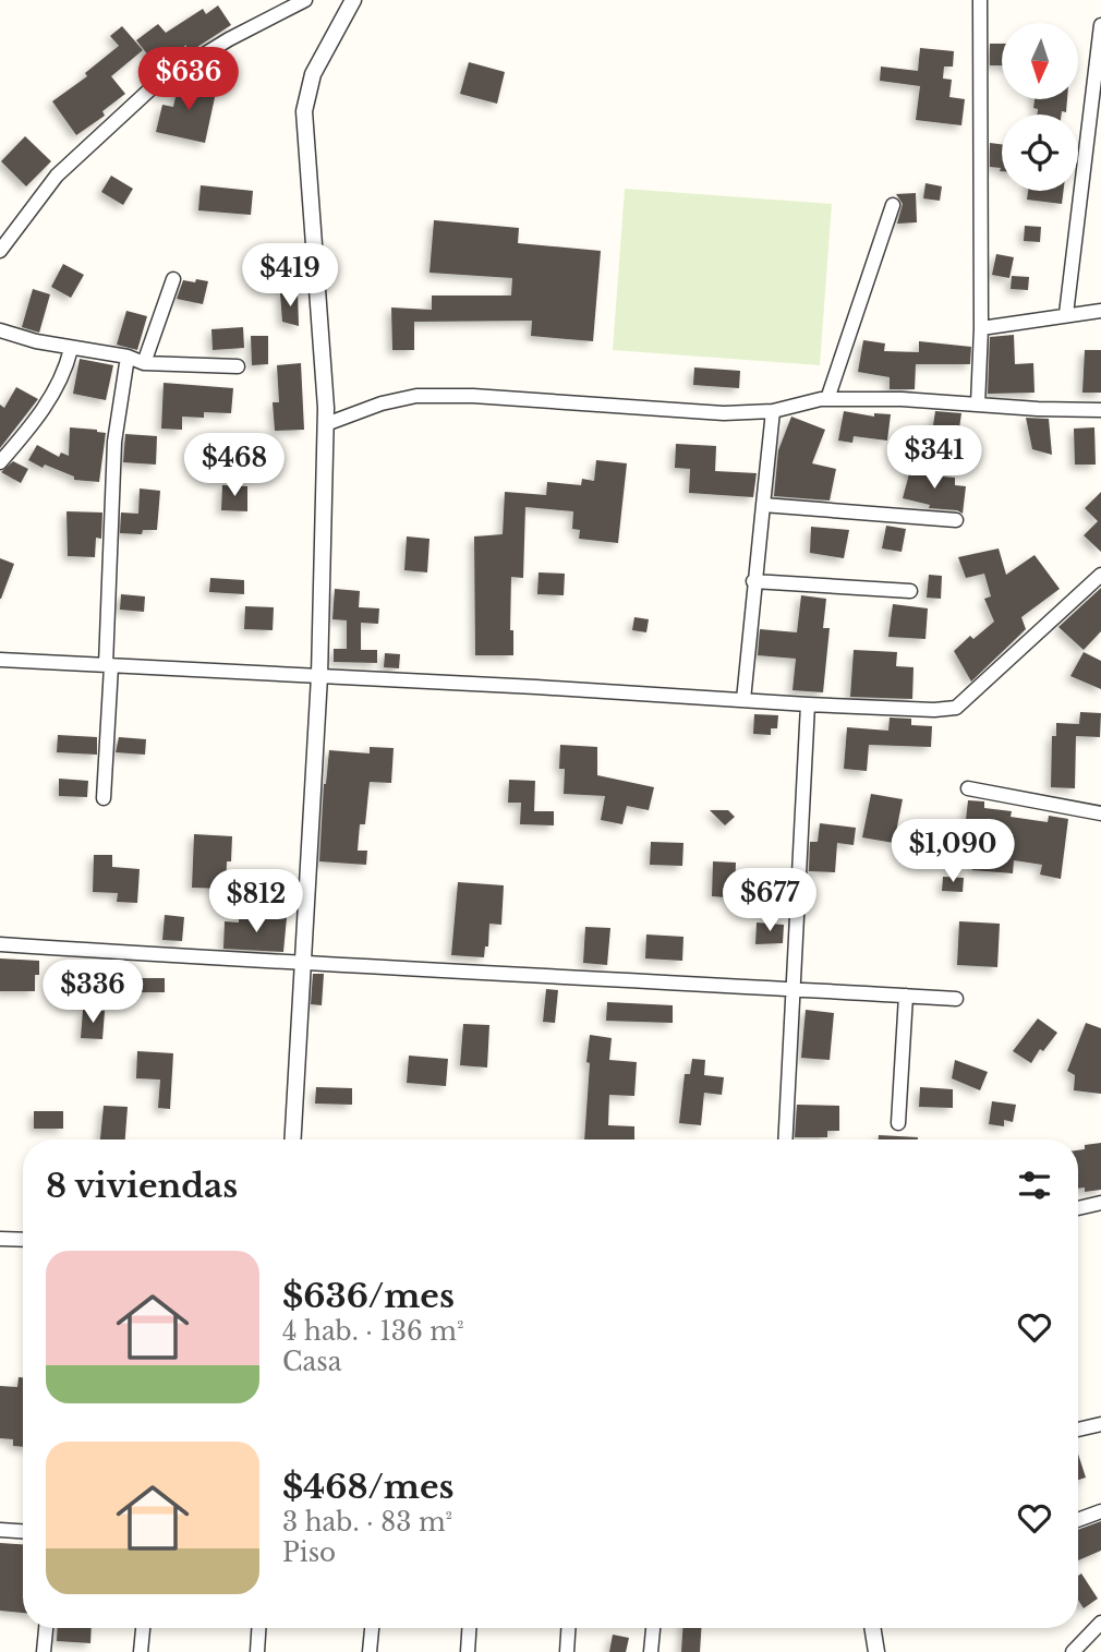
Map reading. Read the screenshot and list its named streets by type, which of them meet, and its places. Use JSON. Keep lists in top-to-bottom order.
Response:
{
  "north": "bottom",
  "page": {
    "price": [
      "$636",
      "$419",
      "$341",
      "$468",
      "$1,090",
      "$677",
      "$812",
      "$336"
    ],
    "heading": "8 viviendas",
    "list": [
      {
        "name": "$636/mes",
        "note": "4 hab. · 136 m² · Casa"
      },
      {
        "name": "$468/mes",
        "note": "3 hab. · 83 m² · Piso"
      }
    ]
  }
}
